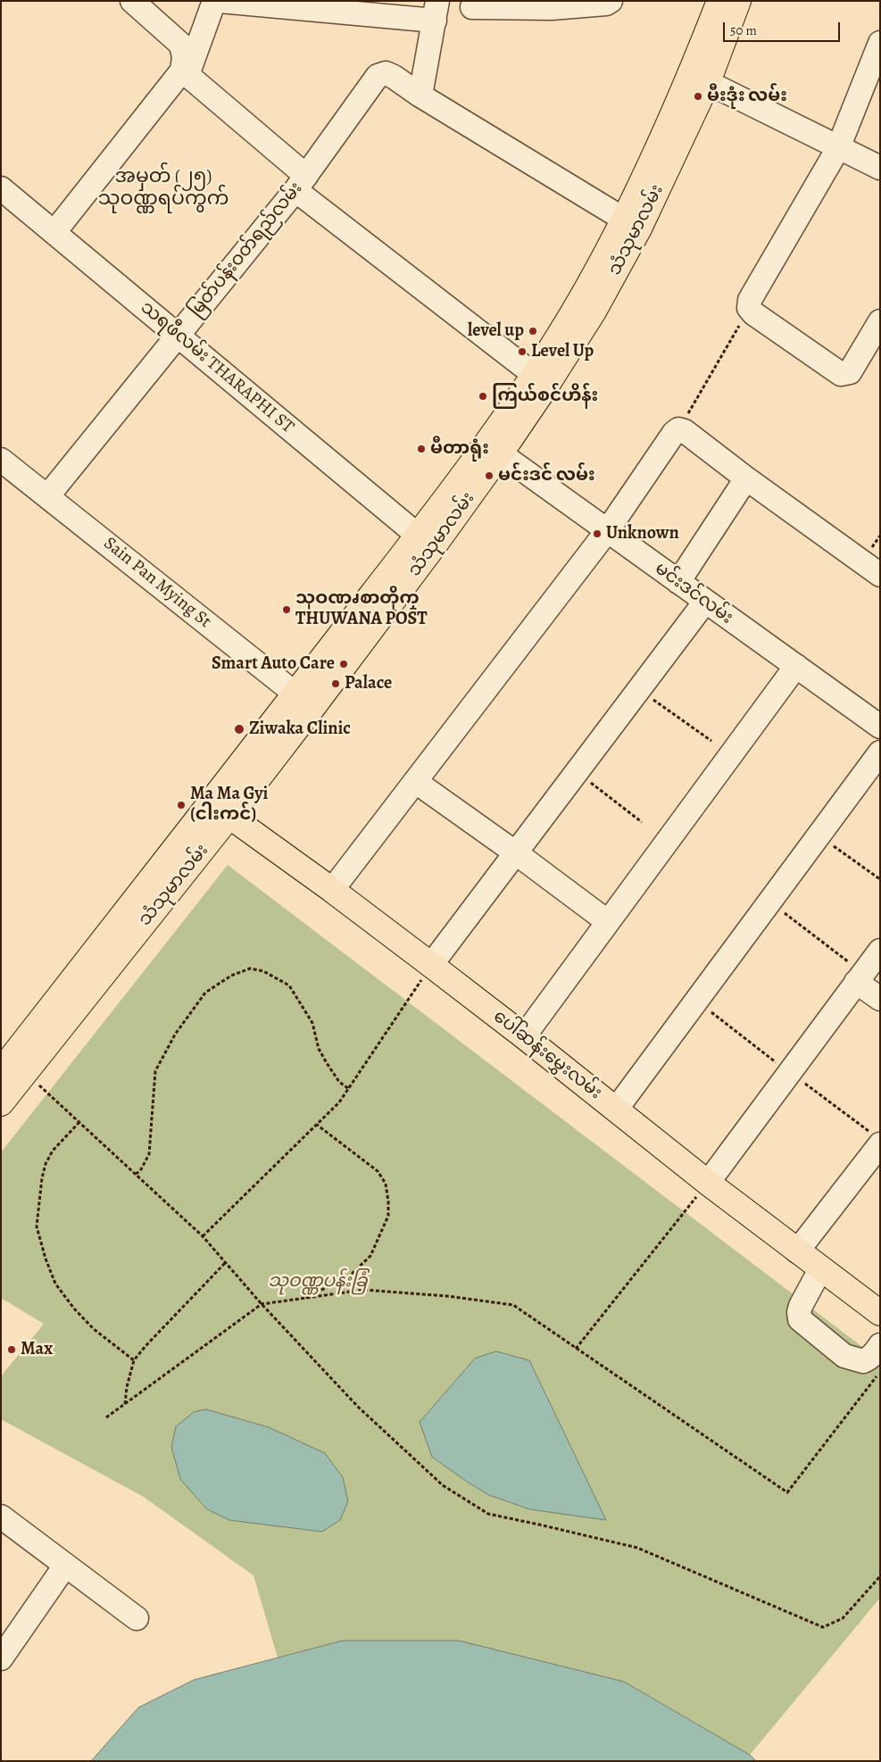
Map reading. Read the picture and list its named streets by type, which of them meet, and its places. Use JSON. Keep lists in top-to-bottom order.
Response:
{
  "streets": {
    "main road": ["သံသုမာလမ်း", "ပေါ်ဆန်းမွှေးလမ်း"],
    "street": [
      "မြတ်ပန်းဝတ်ရည်လမ်း",
      "သရဖီလမ်း THARAPHI ST",
      "Sain Pan Mying St",
      "မင်းဒင်လမ်း"
    ]
  },
  "crossings": [
    ["သံသုမာလမ်း", "သရဖီလမ်း THARAPHI ST"],
    ["သံသုမာလမ်း", "Sain Pan Mying St"],
    ["သံသုမာလမ်း", "မင်းဒင်လမ်း"],
    ["သံသုမာလမ်း", "ပေါ်ဆန်းမွှေးလမ်း"],
    ["မြတ်ပန်းဝတ်ရည်လမ်း", "သရဖီလမ်း THARAPHI ST"],
    ["မြတ်ပန်းဝတ်ရည်လမ်း", "Sain Pan Mying St"]
  ],
  "districts": ["အမှတ် (၂၅) သုဝဏ္ဏရပ်ကွက်"],
  "parks": ["သုဝဏ္ဏပန်းခြံ"],
  "places": [
    "မီးဒုံး လမ်း",
    "level up",
    "Level Up",
    "ကြယ်စင်ဟိန်း",
    "မီတာရုံး",
    "မင်းဒင် လမ်း",
    "Unknown",
    "သုဝဏၧစာတိုက္ THUWANA POST",
    "Smart Auto Care",
    "Palace",
    "Ziwaka Clinic",
    "Ma Ma Gyi (ငါးကင်)",
    "Max"
  ],
  "scale_bar": "50 m"
}
